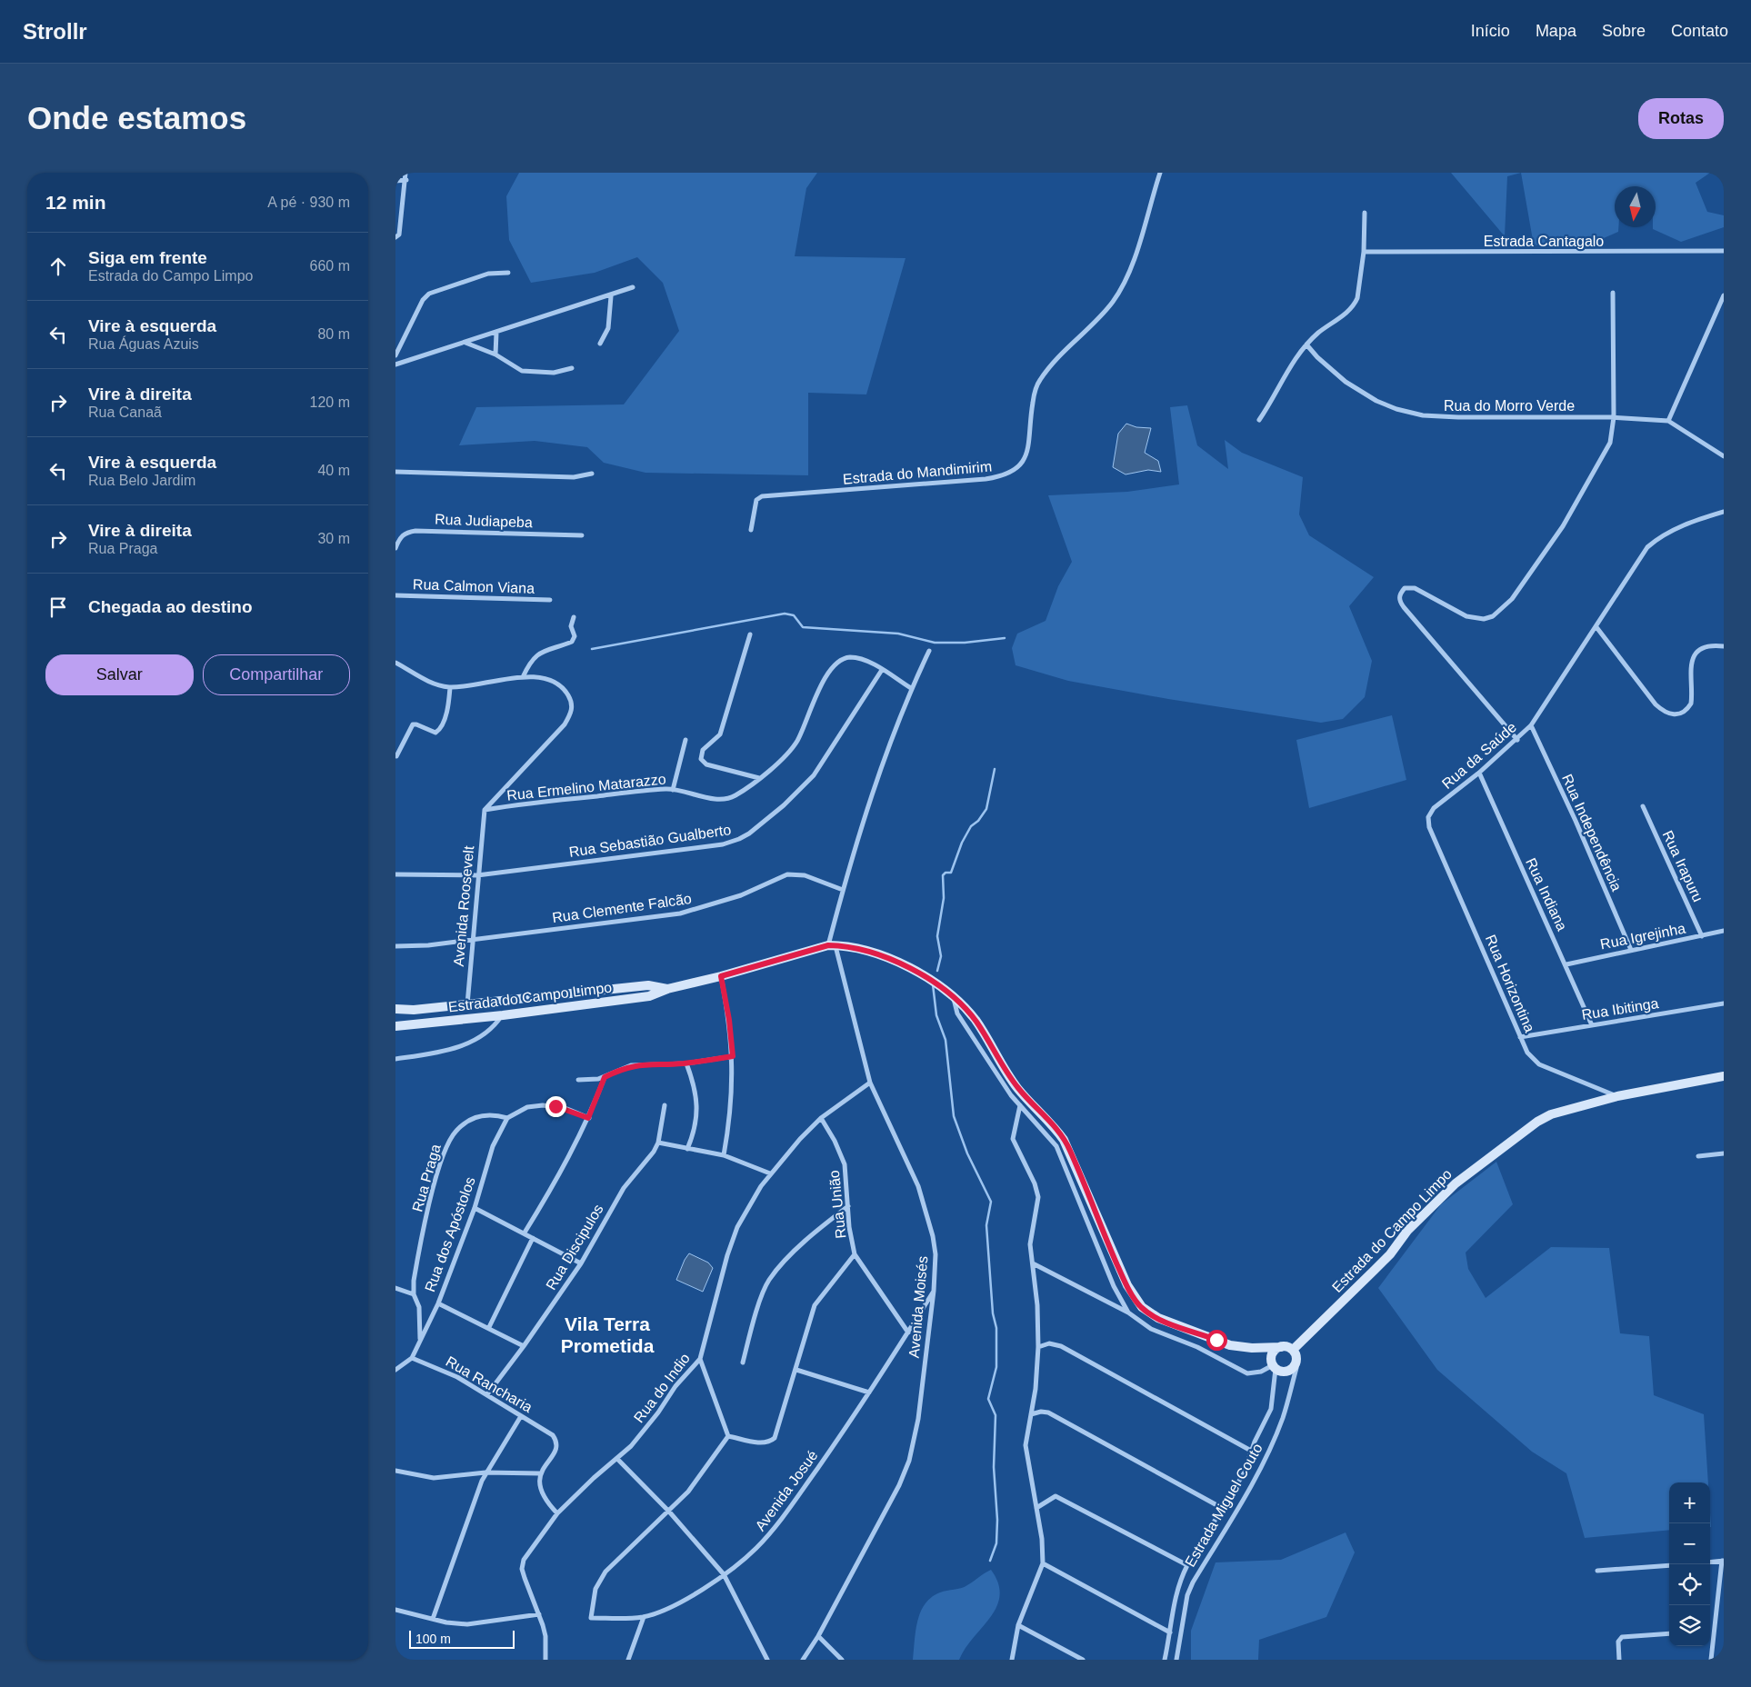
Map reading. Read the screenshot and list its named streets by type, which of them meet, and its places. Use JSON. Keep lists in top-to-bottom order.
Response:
{
  "streets": {
    "street": [
      "Estrada Cantagalo",
      "Rua do Morro Verde",
      "Estrada do Mandimirim",
      "Rua Judiapeba",
      "Rua Calmon Viana",
      "Rua da Saúde",
      "Rua Ermelino Matarazzo",
      "Rua Independência",
      "Rua Sebastião Gualberto",
      "Rua Irapuru",
      "Rua Indiana",
      "Avenida Roosevelt",
      "Rua Clemente Falcão",
      "Rua Igrejinha",
      "Rua Horizontina",
      "Estrada do Campo Limpo",
      "Rua Ibitinga",
      "Rua Praga",
      "Rua União",
      "Rua dos Apóstolos",
      "Rua Discipulos",
      "Avenida Moisés",
      "Rua Rancharia",
      "Rua do Indio",
      "Avenida Josué",
      "Estrada Miguel Couto"
    ]
  },
  "crossings": [
    ["Rua da Saúde", "Rua Independência"],
    ["Rua da Saúde", "Rua Indiana"],
    ["Rua da Saúde", "Rua Horizontina"],
    ["Rua Ermelino Matarazzo", "Rua Sebastião Gualberto"],
    ["Rua Ermelino Matarazzo", "Avenida Roosevelt"],
    ["Rua Independência", "Rua Igrejinha"],
    ["Rua Sebastião Gualberto", "Avenida Roosevelt"],
    ["Rua Irapuru", "Rua Igrejinha"],
    ["Rua Indiana", "Rua Igrejinha"],
    ["Rua Indiana", "Rua Ibitinga"],
    ["Avenida Roosevelt", "Rua Clemente Falcão"],
    ["Avenida Roosevelt", "Estrada do Campo Limpo"],
    ["Rua Horizontina", "Estrada do Campo Limpo"],
    ["Rua Horizontina", "Rua Ibitinga"],
    ["Estrada do Campo Limpo", "Avenida Moisés"],
    ["Estrada do Campo Limpo", "Estrada Miguel Couto"],
    ["Rua Praga", "Rua dos Apóstolos"],
    ["Rua União", "Rua do Indio"],
    ["Rua União", "Avenida Josué"],
    ["Rua dos Apóstolos", "Rua Rancharia"],
    ["Rua Discipulos", "Rua Rancharia"],
    ["Avenida Moisés", "Rua do Indio"],
    ["Avenida Moisés", "Avenida Josué"]
  ],
  "districts": ["Vila Terra Prometida"],
  "scale_bar": "100 m",
  "north": "bottom",
  "page": {
    "header": "Strollr",
    "nav": [
      "Início",
      "Mapa",
      "Sobre",
      "Contato"
    ],
    "buttons": [
      "Rotas",
      ["Salvar", "Compartilhar"]
    ],
    "title": "Onde estamos",
    "heading": ["12 min", "A pé · 930 m"],
    "list": [
      ["Siga em frente", "Estrada do Campo Limpo", "660 m"],
      ["Vire à esquerda", "Rua Águas Azuis", "80 m"],
      ["Vire à direita", "Rua Canaã", "120 m"],
      ["Vire à esquerda", "Rua Belo Jardim", "40 m"],
      ["Vire à direita", "Rua Praga", "30 m"],
      "Chegada ao destino"
    ],
    "map_buttons": ["+", "−"],
    "scale": "100 m"
  }
}
